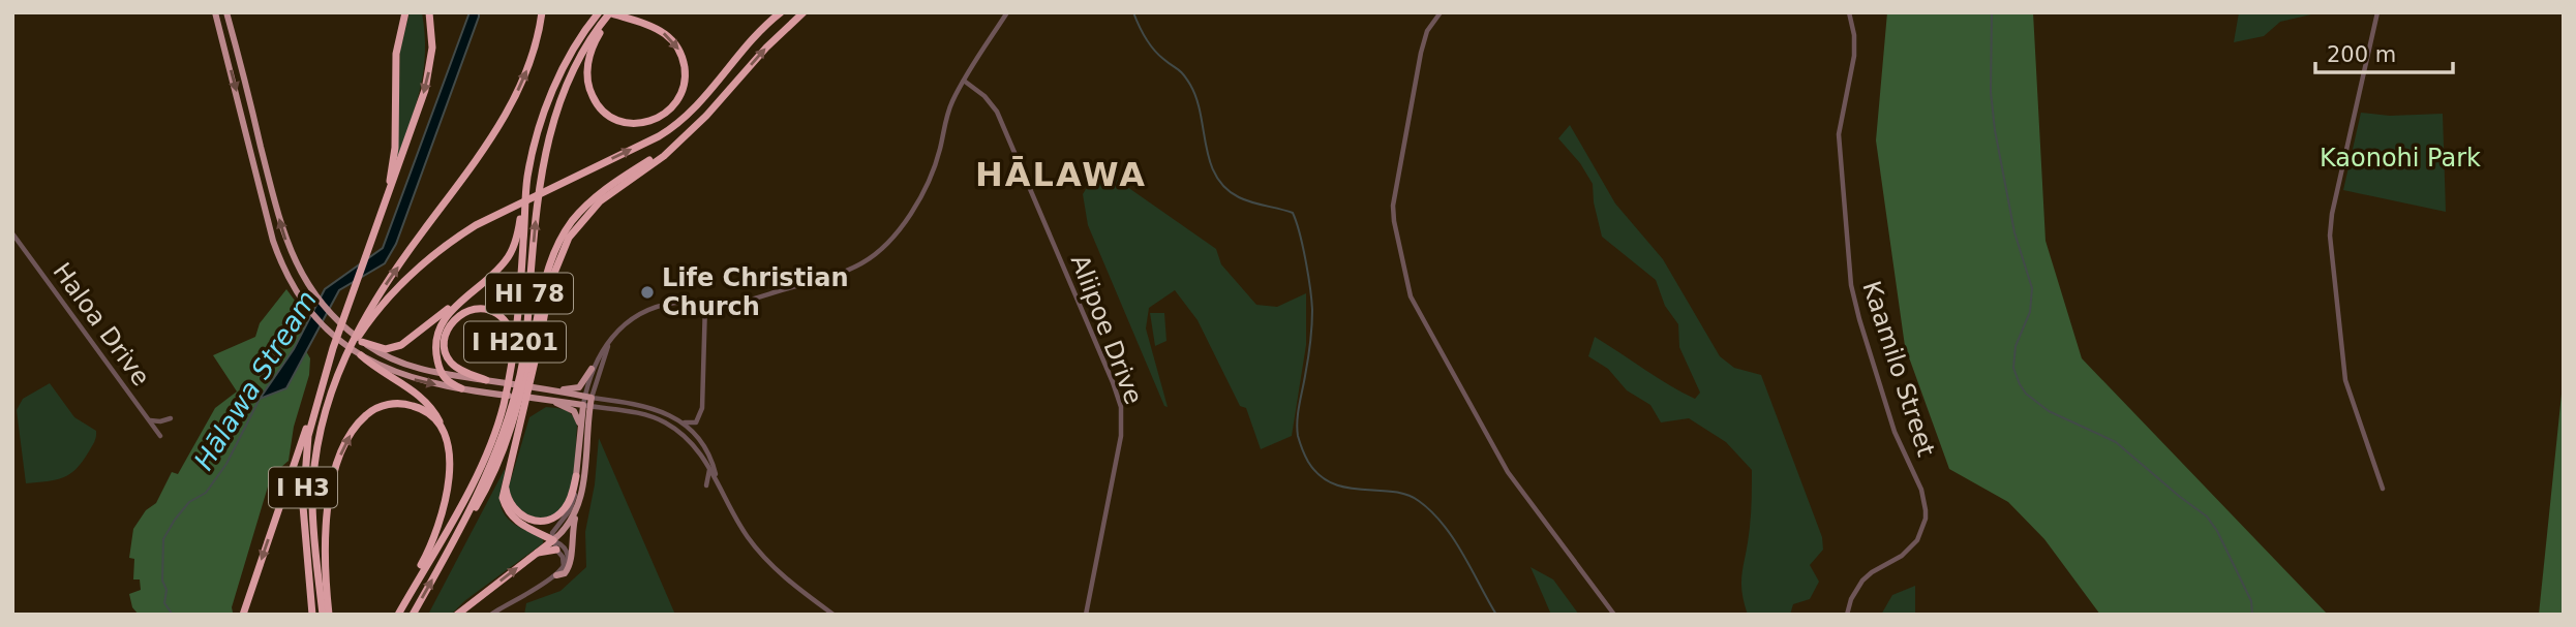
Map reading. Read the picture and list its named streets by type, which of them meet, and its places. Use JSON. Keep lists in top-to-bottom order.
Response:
{
  "streets": {
    "highway": ["HI 78", "I H201", "I H3"],
    "street": ["Haloa Drive", "Aliipoe Drive", "Kaamilo Street"]
  },
  "districts": ["HĀLAWA"],
  "water": ["Hālawa Stream"],
  "parks": ["Kaonohi Park"],
  "places": ["Life Christian Church"],
  "scale_bar": "200 m"
}
